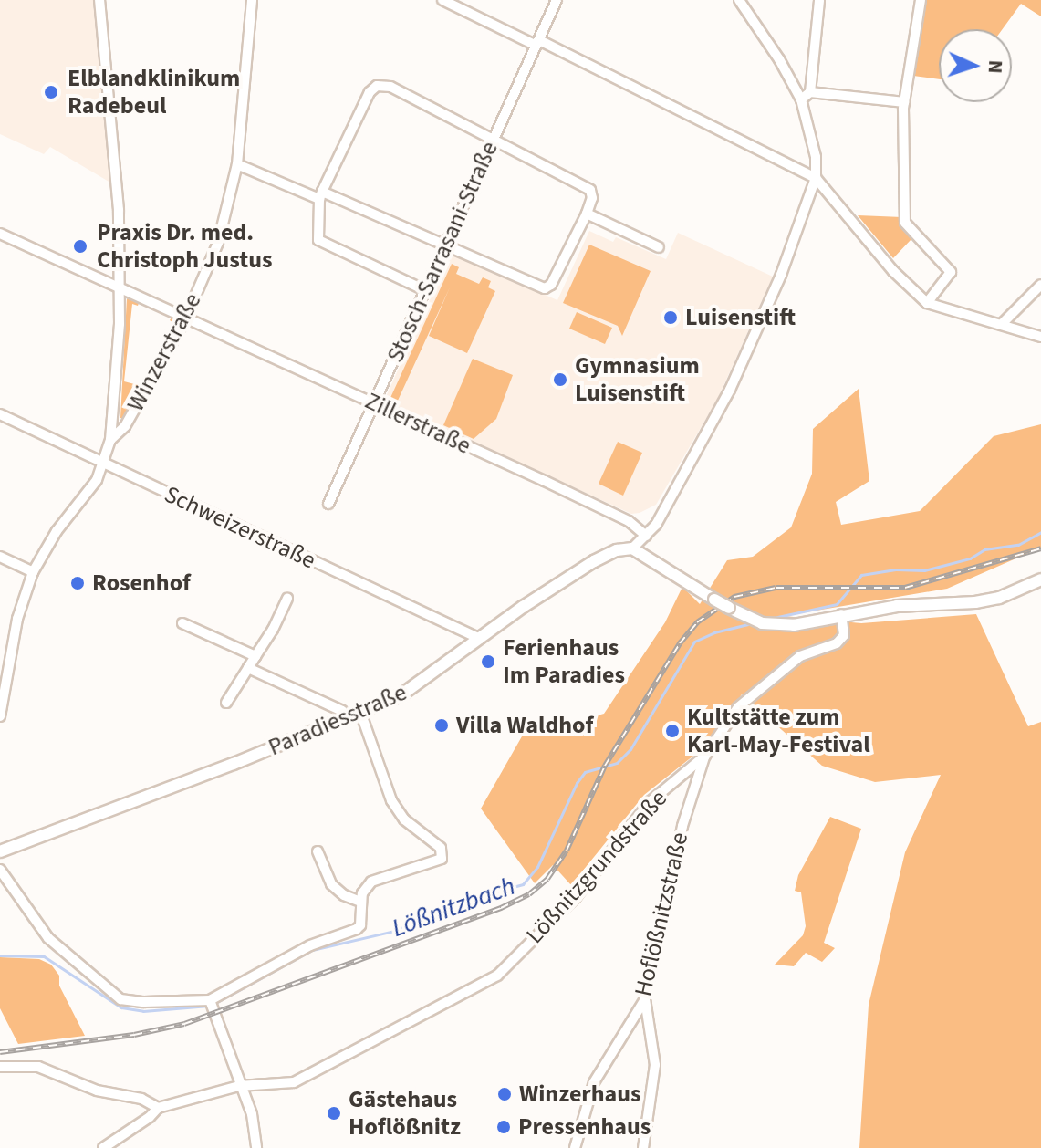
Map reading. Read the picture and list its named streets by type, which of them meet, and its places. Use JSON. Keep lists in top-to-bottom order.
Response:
{
  "streets": {
    "street": [
      "Stosch-Sarrasani-Straße",
      "Winzerstraße",
      "Zillerstraße",
      "Schweizerstraße",
      "Paradiesstraße",
      "Lößnitzgrundstraße",
      "Hoflößnitzstraße"
    ]
  },
  "crossings": [
    ["Stosch-Sarrasani-Straße", "Zillerstraße"],
    ["Winzerstraße", "Zillerstraße"],
    ["Zillerstraße", "Paradiesstraße"],
    ["Schweizerstraße", "Paradiesstraße"],
    ["Lößnitzgrundstraße", "Hoflößnitzstraße"]
  ],
  "water": ["Lößnitzbach"],
  "places": [
    "Elblandklinikum Radebeul",
    "Praxis Dr. med. Christoph Justus",
    "Luisenstift",
    "Gymnasium Luisenstift",
    "Rosenhof",
    "Ferienhaus Im Paradies",
    "Villa Waldhof",
    "Kultstätte zum Karl-May-Festival",
    "Winzerhaus",
    "Gästehaus Hoflößnitz",
    "Pressenhaus"
  ],
  "north": "right"
}
